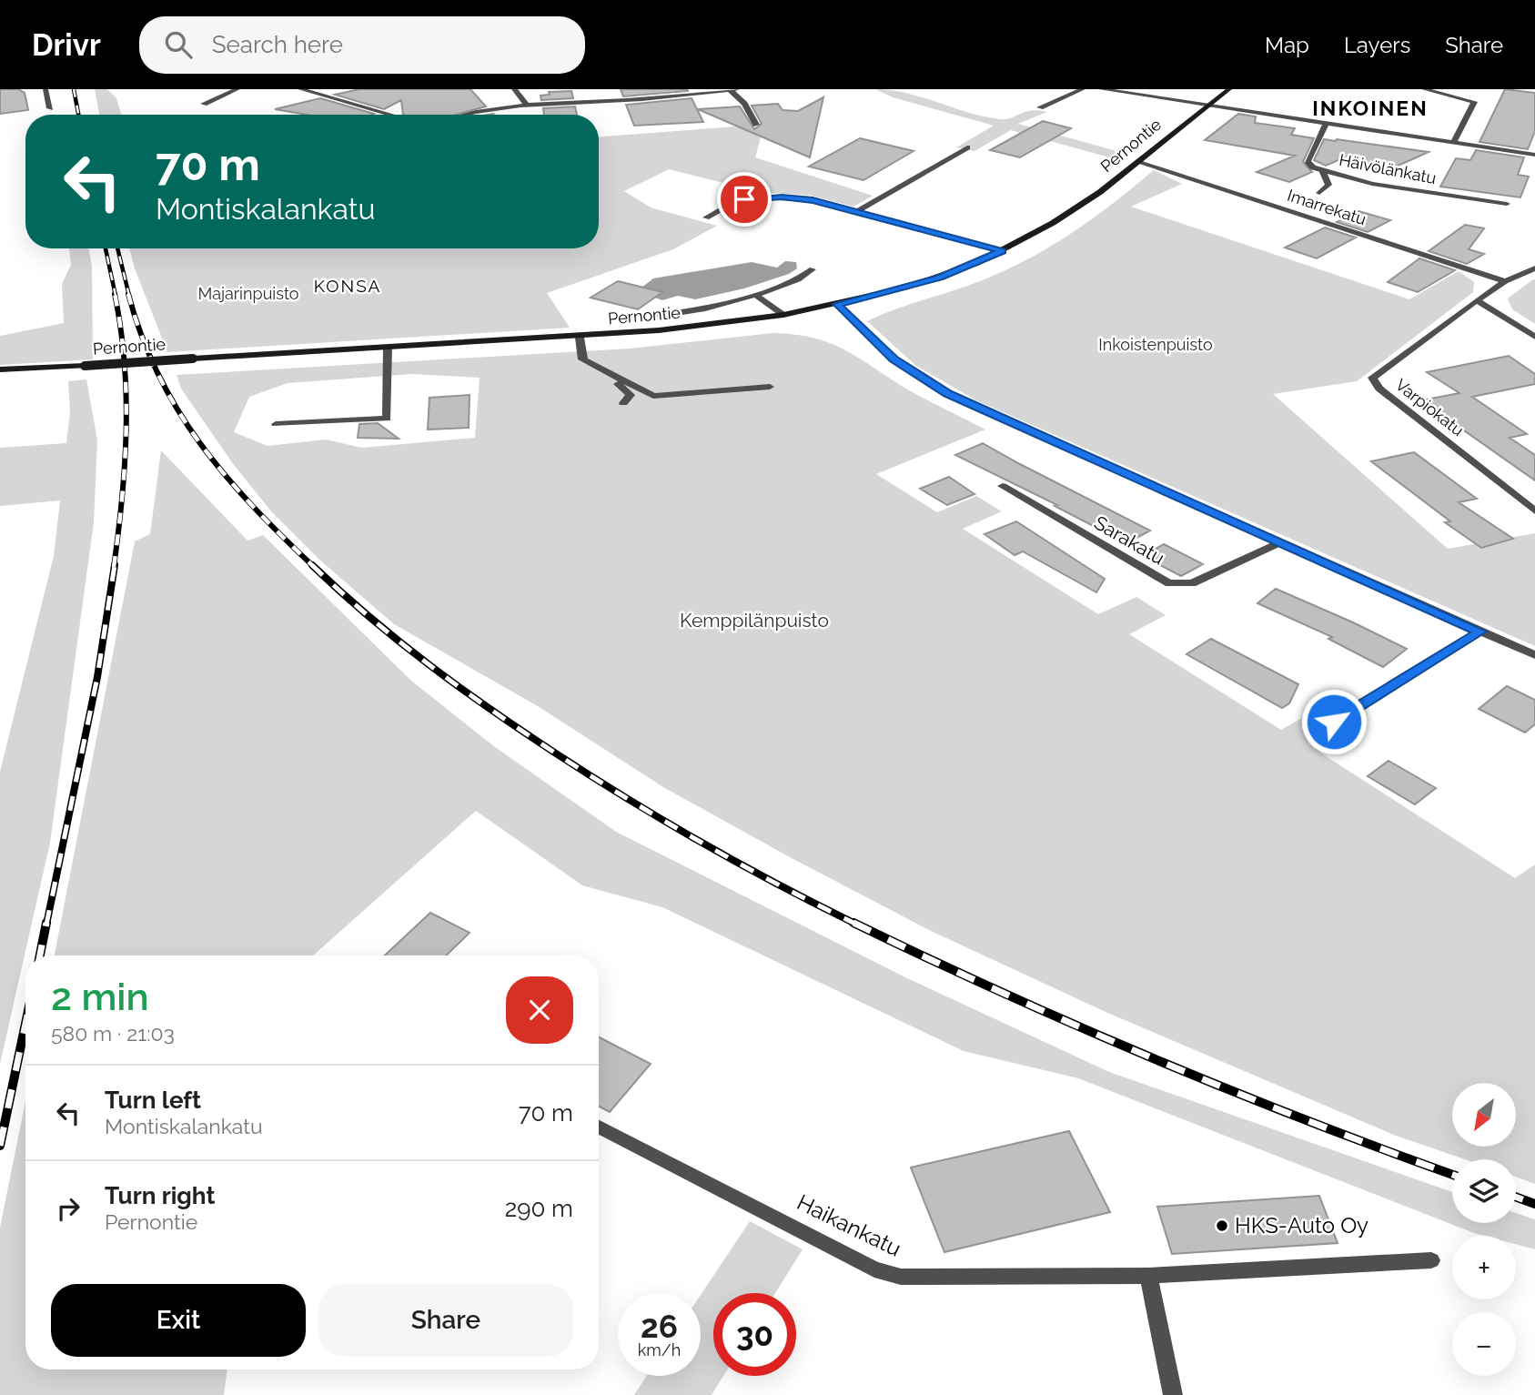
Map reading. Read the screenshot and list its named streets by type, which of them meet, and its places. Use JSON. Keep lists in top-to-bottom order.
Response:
{
  "streets": {
    "street": [
      "Pernontie",
      "Häivölänkatu",
      "Imarrekatu",
      "Varpiokatu",
      "Sarakatu",
      "Haikankatu"
    ]
  },
  "crossings": [
    ["Pernontie", "Imarrekatu"],
    ["Imarrekatu", "Varpiokatu"]
  ],
  "districts": ["INKOINEN", "KONSA"],
  "parks": ["Majarinpuisto", "Inkoistenpuisto", "Kemppilänpuisto"],
  "places": ["HKS-Auto Oy"],
  "north": "bottom left",
  "page": {
    "header": "Drivr",
    "search": "Search here",
    "nav": ["Map", "Layers", "Share"],
    "turn": ["70 m", "Montiskalankatu"],
    "heading": ["2 min", "580 m · 21:03"],
    "list": [
      {
        "name": "Turn left",
        "note": "Montiskalankatu",
        "value": "70 m"
      },
      {
        "name": "Turn right",
        "note": "Pernontie",
        "value": "290 m"
      }
    ],
    "map_buttons": ["+", "−"],
    "buttons": ["Exit", "Share"],
    "speed": "26 km/h",
    "limit": "30"
  }
}
